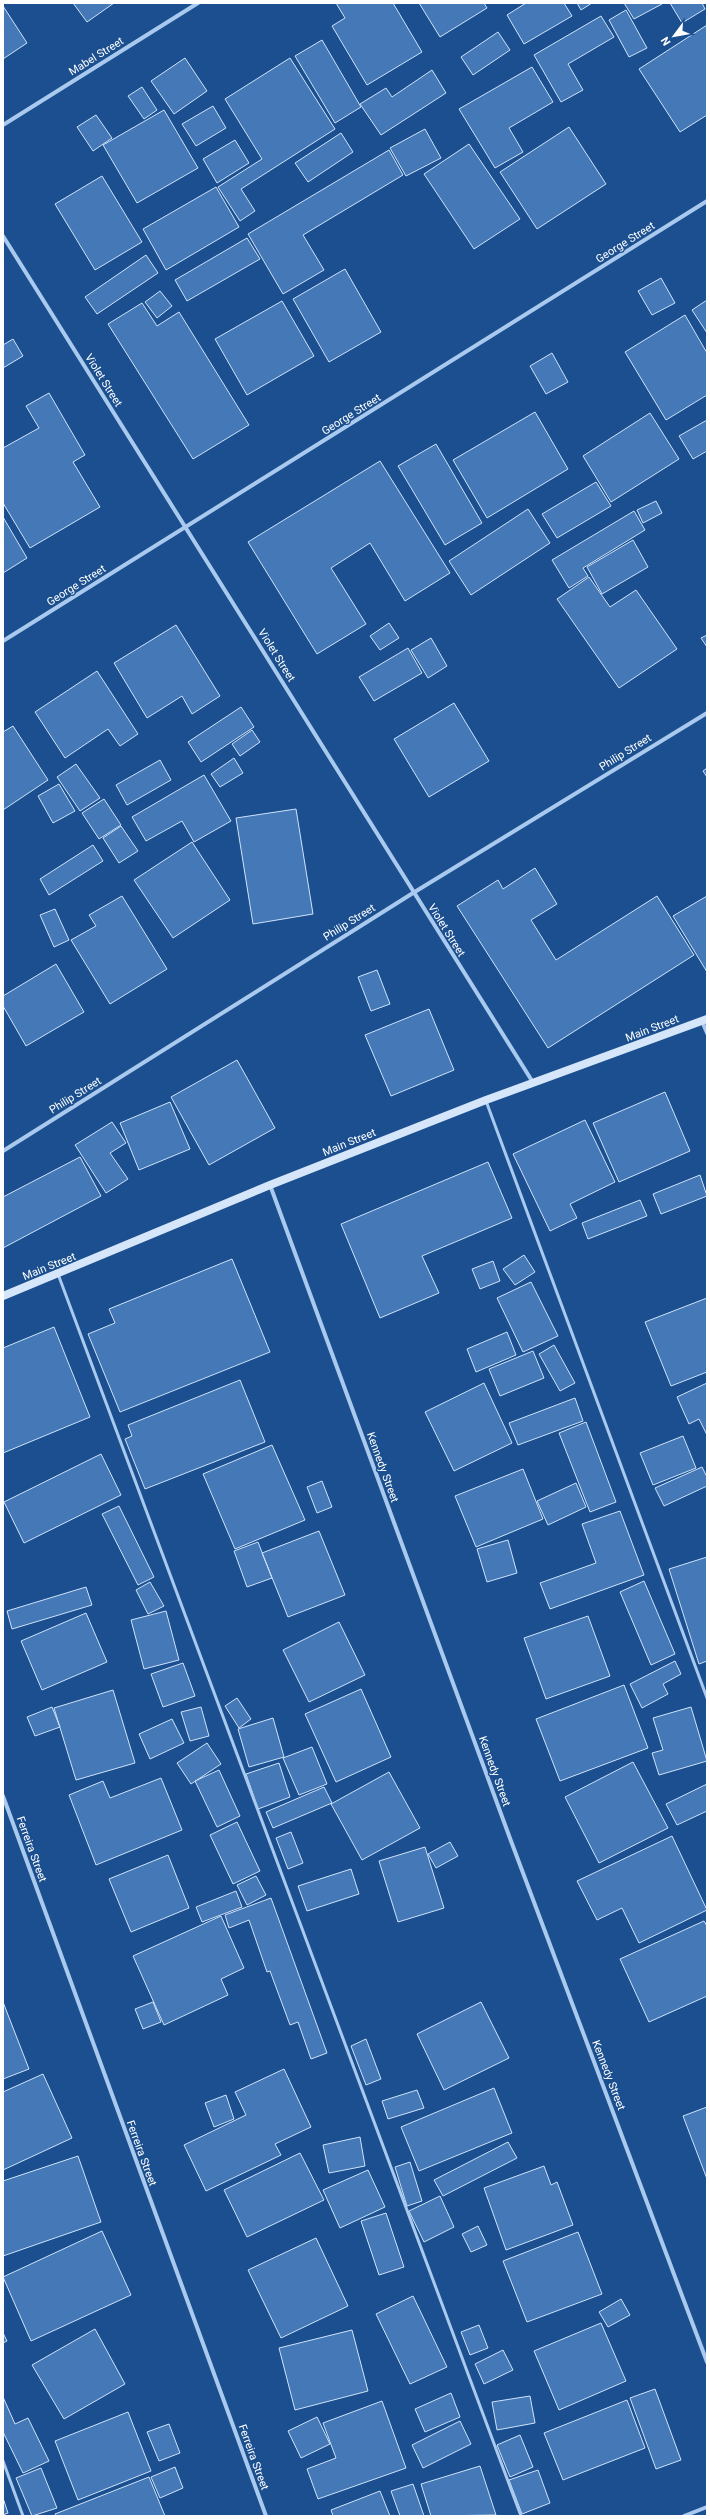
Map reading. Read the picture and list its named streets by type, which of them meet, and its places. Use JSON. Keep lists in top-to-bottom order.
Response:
{
  "streets": {
    "main road": ["Main Street"],
    "street": [
      "Mabel Street",
      "George Street",
      "Violet Street",
      "Philip Street",
      "Kennedy Street",
      "Ferreira Street"
    ]
  },
  "crossings": [
    ["George Street", "Violet Street"],
    ["Violet Street", "Philip Street"],
    ["Violet Street", "Main Street"],
    ["Main Street", "Kennedy Street"]
  ],
  "north": "bottom left"
}
